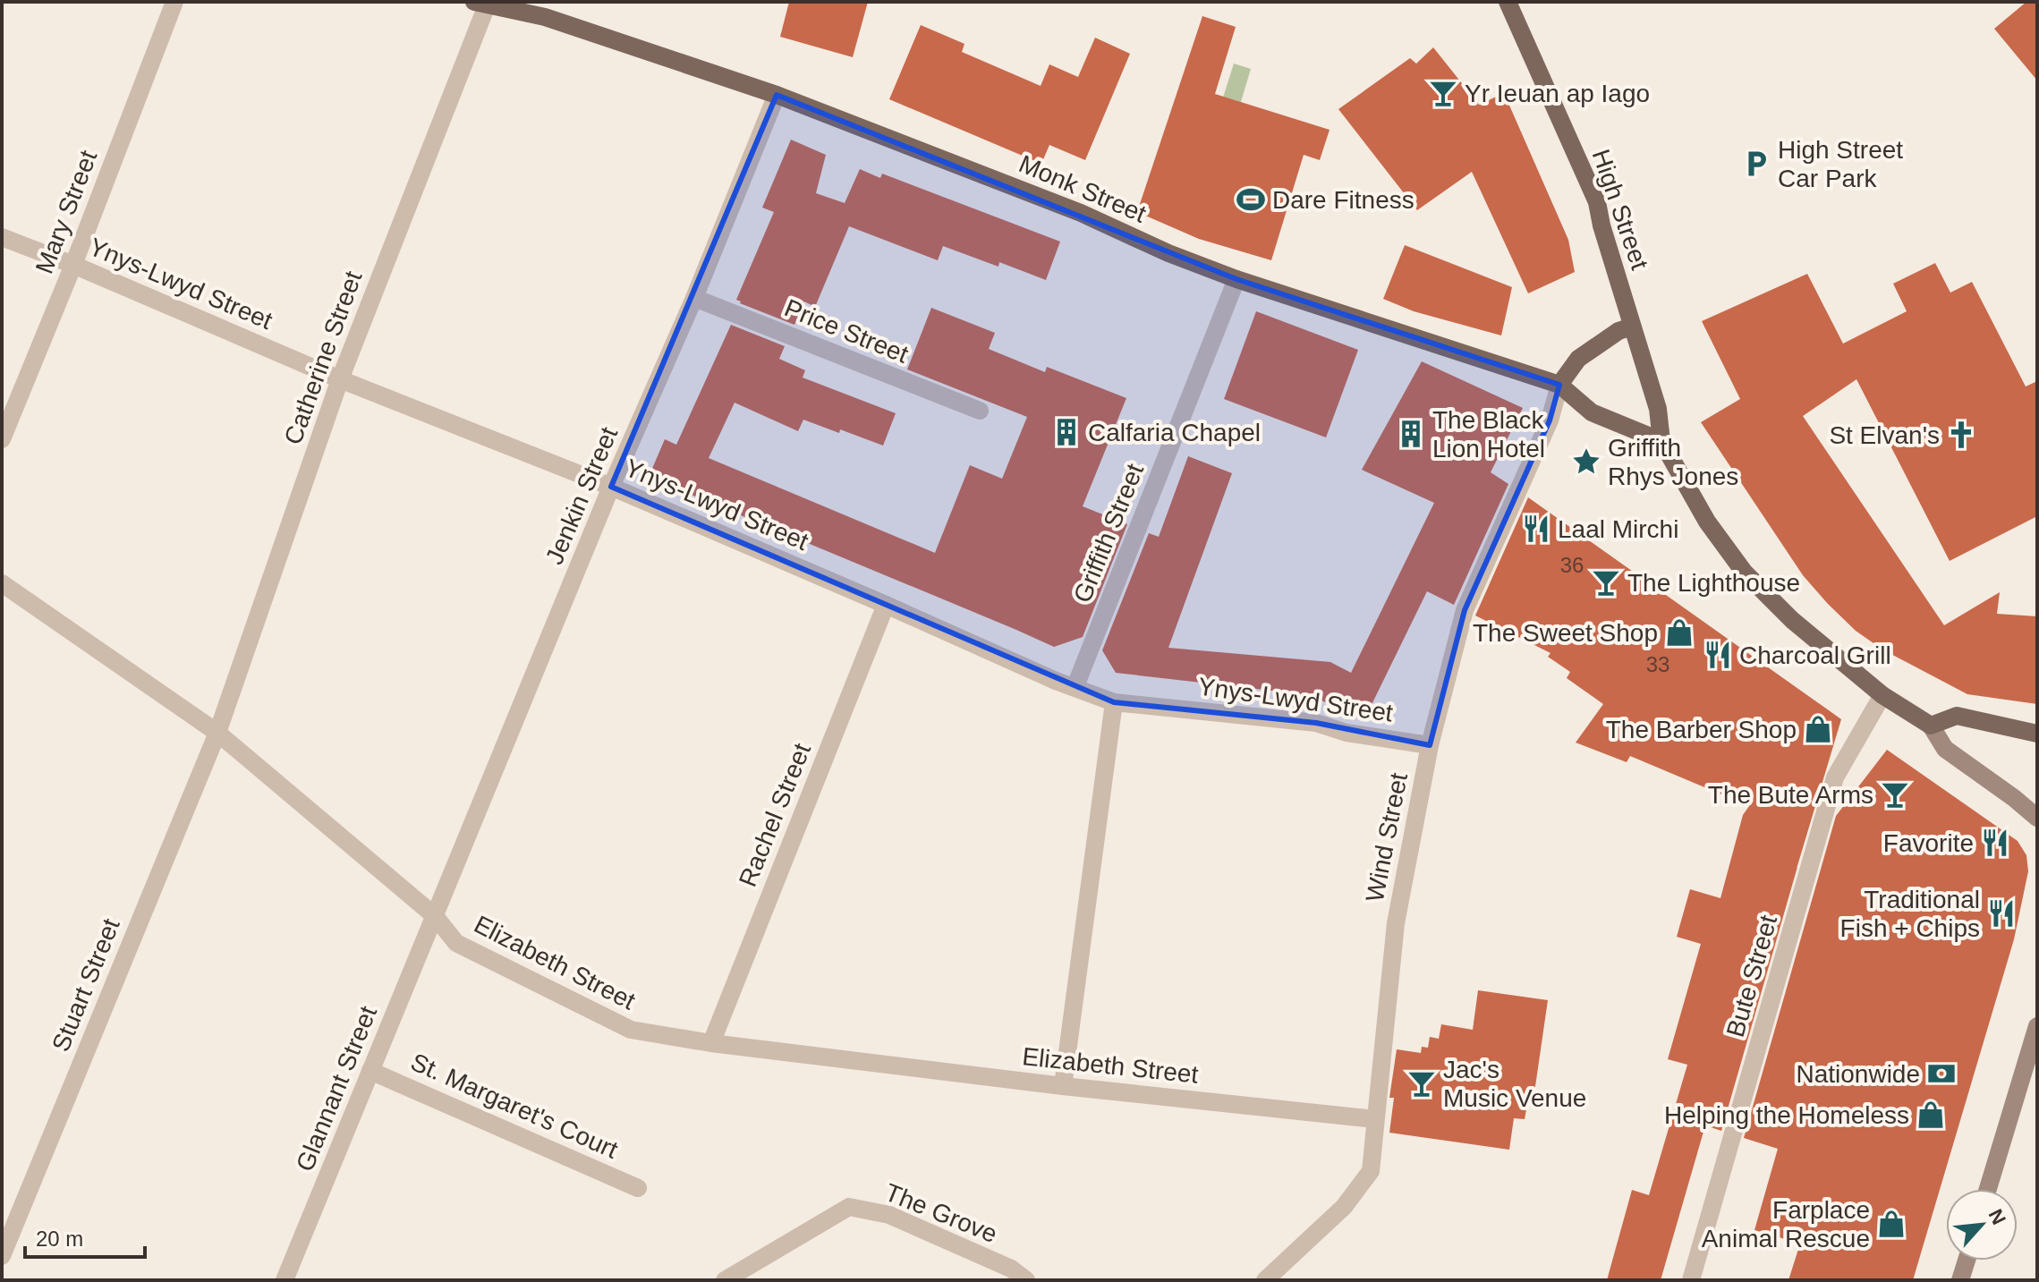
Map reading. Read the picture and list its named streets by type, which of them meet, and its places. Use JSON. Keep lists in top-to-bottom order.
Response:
{
  "streets": {
    "main road": ["Monk Street", "High Street"],
    "street": [
      "Mary Street",
      "Ynys-Lwyd Street",
      "Price Street",
      "Catherine Street",
      "Jenkin Street",
      "Griffith Street",
      "Rachel Street",
      "Wind Street",
      "Elizabeth Street",
      "Bute Street",
      "Stuart Street",
      "Glannant Street",
      "St. Margaret's Court",
      "The Grove"
    ]
  },
  "crossings": [
    ["Monk Street", "High Street"],
    ["Monk Street", "Catherine Street"],
    ["Monk Street", "Jenkin Street"],
    ["Monk Street", "Griffith Street"],
    ["Monk Street", "Wind Street"],
    ["Mary Street", "Ynys-Lwyd Street"],
    ["Ynys-Lwyd Street", "Catherine Street"],
    ["Ynys-Lwyd Street", "Jenkin Street"],
    ["Ynys-Lwyd Street", "Griffith Street"],
    ["Ynys-Lwyd Street", "Rachel Street"],
    ["Ynys-Lwyd Street", "Wind Street"],
    ["Price Street", "Jenkin Street"],
    ["Catherine Street", "Elizabeth Street"],
    ["Catherine Street", "Stuart Street"],
    ["Jenkin Street", "Elizabeth Street"],
    ["Jenkin Street", "Glannant Street"],
    ["Rachel Street", "Elizabeth Street"],
    ["Wind Street", "Elizabeth Street"],
    ["Elizabeth Street", "Stuart Street"],
    ["Elizabeth Street", "Glannant Street"],
    ["Glannant Street", "St. Margaret's Court"]
  ],
  "places": {
    "bar": [
      "Yr Ieuan ap Iago",
      "The Lighthouse",
      "The Bute Arms",
      "Jac's Music Venue"
    ],
    "parking": ["High Street Car Park"],
    "sports": ["Dare Fitness"],
    "building": ["Calfaria Chapel", "The Black Lion Hotel"],
    "church": ["St Elvan's"],
    "place": ["Griffith Rhys Jones"],
    "restaurant": [
      "Laal Mirchi",
      "Charcoal Grill",
      "Favorite",
      "Traditional Fish + Chips"
    ],
    "shop": [
      "The Sweet Shop",
      "The Barber Shop",
      "Helping the Homeless",
      "Farplace Animal Rescue"
    ],
    "bank": ["Nationwide"]
  },
  "house_numbers": ["36", "33"],
  "scale_bar": "20 m",
  "north": "top right"
}
